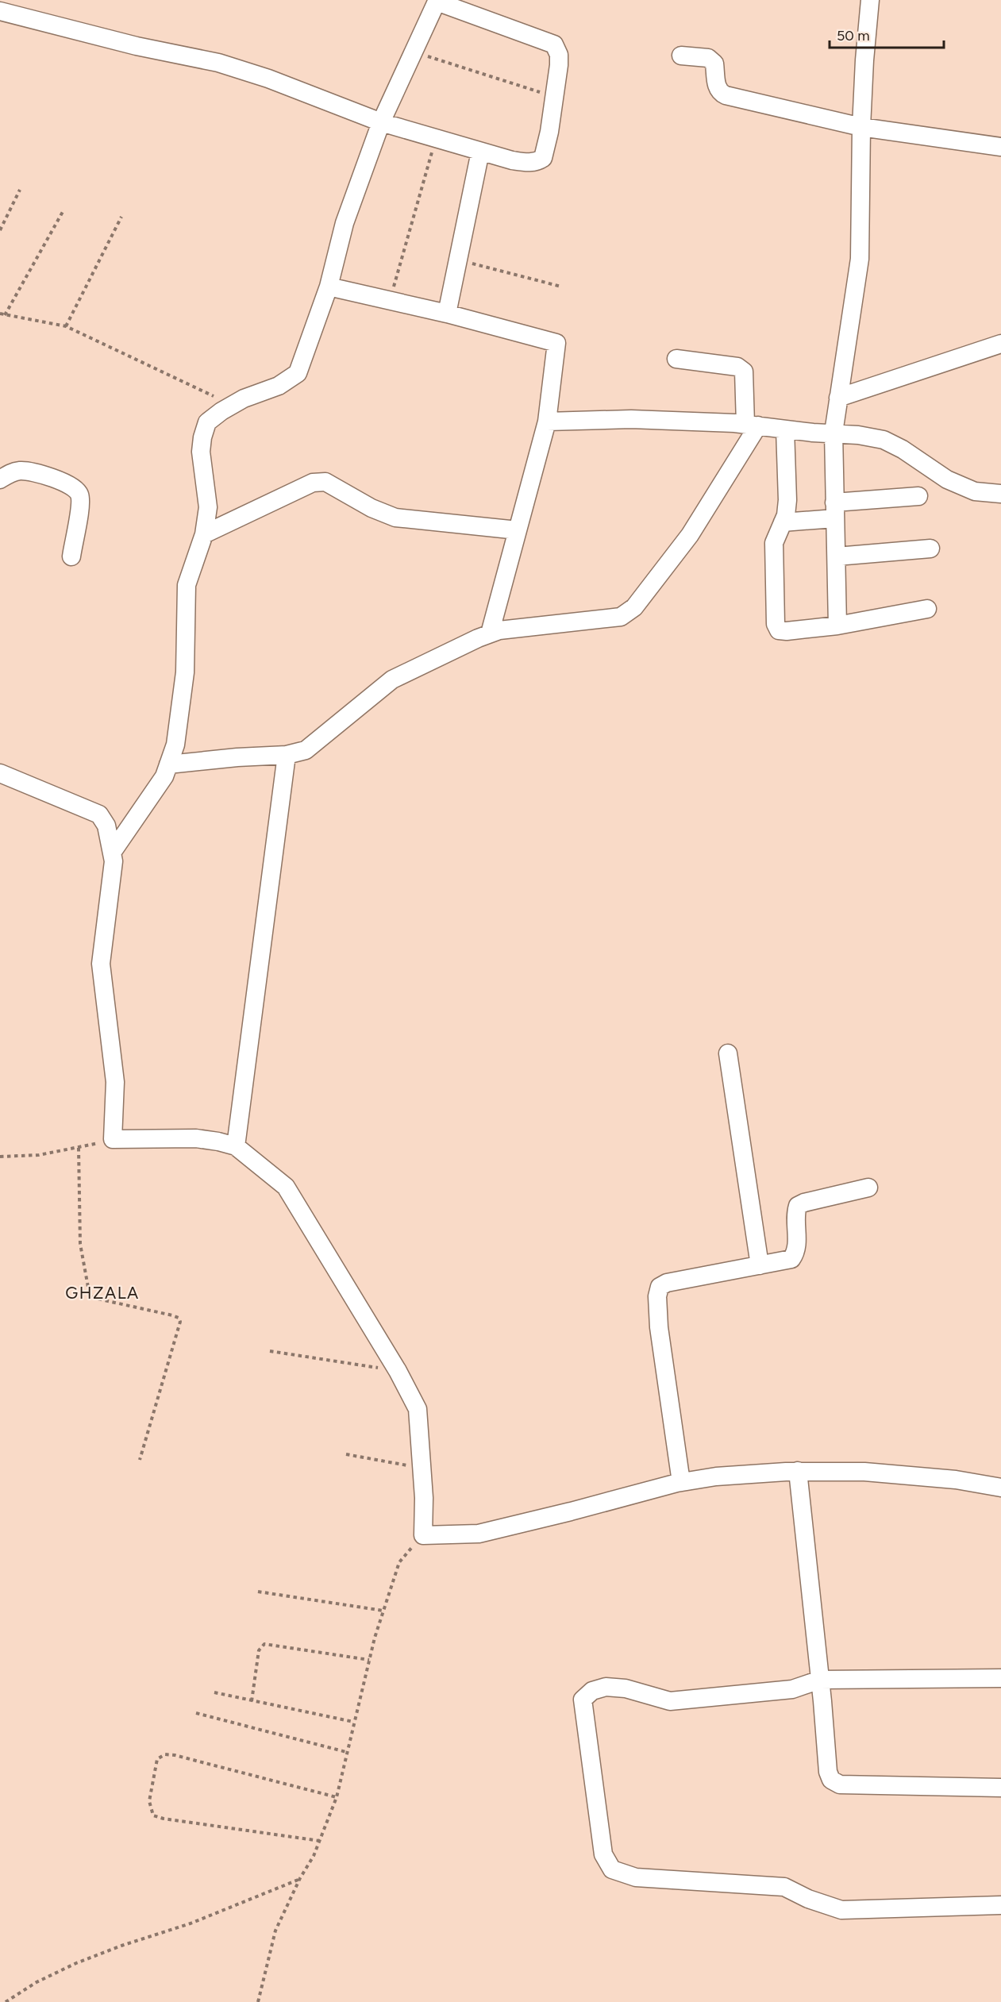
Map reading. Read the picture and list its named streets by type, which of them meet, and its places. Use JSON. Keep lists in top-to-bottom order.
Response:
{
  "districts": ["GHZALA"],
  "scale_bar": "50 m"
}
